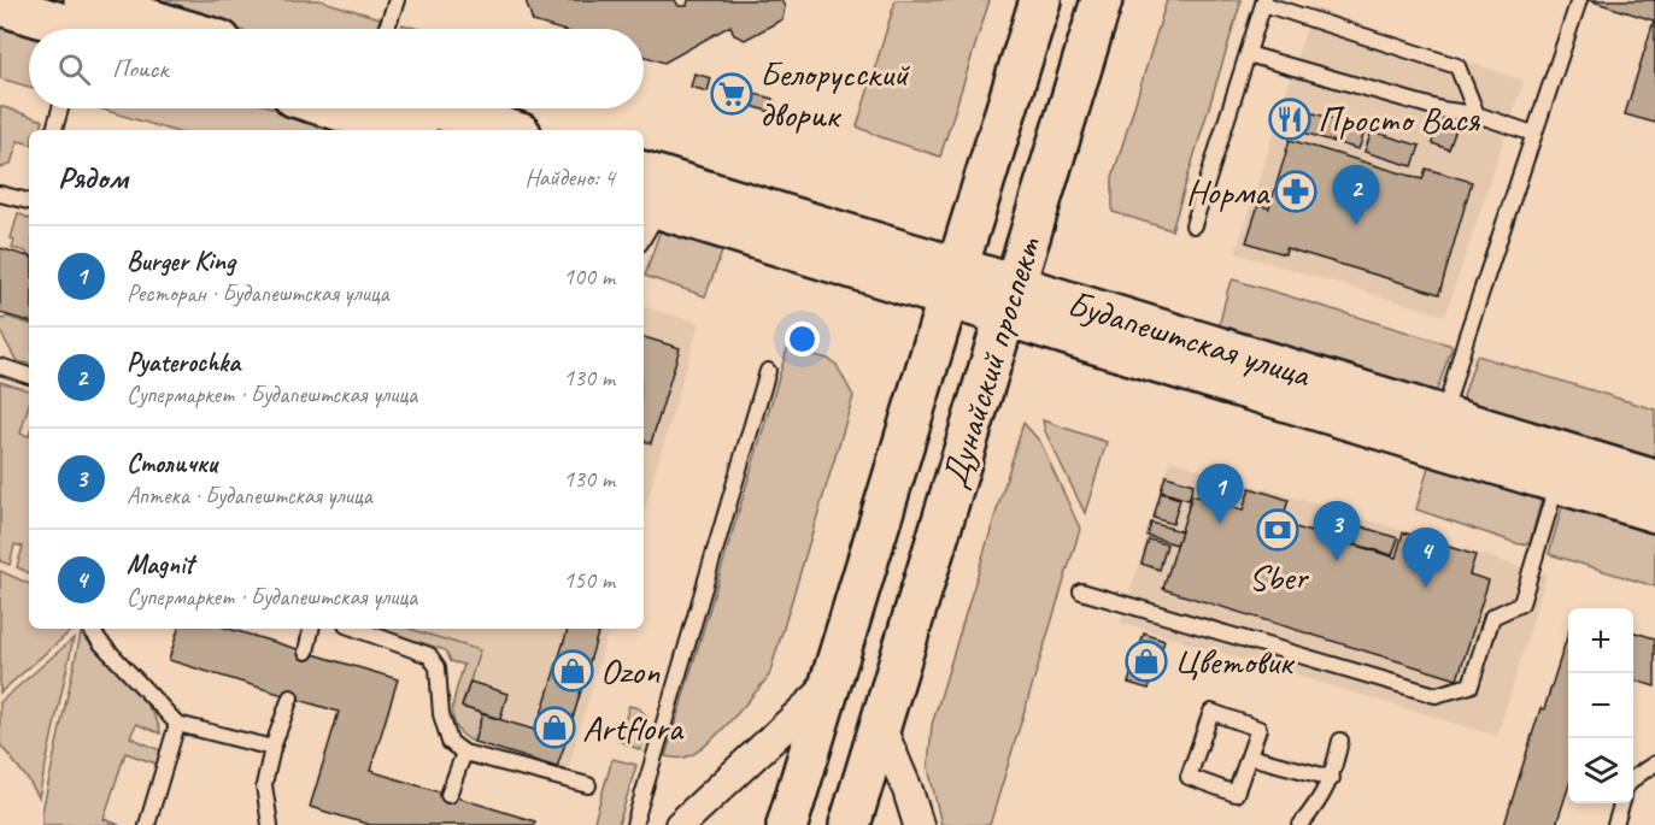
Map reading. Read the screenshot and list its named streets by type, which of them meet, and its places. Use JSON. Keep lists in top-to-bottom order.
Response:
{
  "streets": {
    "street": ["Будапештская улица", "Дунайский проспект"]
  },
  "crossings": [
    ["Будапештская улица", "Дунайский проспект"]
  ],
  "places": {
    "supermarket": ["Белорусский дворик"],
    "restaurant": ["Просто Вася"],
    "pharmacy": ["Норма"],
    "bank": ["Sber"],
    "shop": ["Цветовик", "Ozon", "Artflora"]
  },
  "page": {
    "search": "Поиск",
    "heading": ["Рядом", "Найдено: 4"],
    "pins": [
      "2",
      "1",
      "3",
      "4"
    ],
    "list": [
      {
        "mark": "1",
        "name": "Burger King",
        "note": "Ресторан · Будапештская улица",
        "value": "100 m"
      },
      {
        "mark": "2",
        "name": "Pyaterochka",
        "note": "Супермаркет · Будапештская улица",
        "value": "130 m"
      },
      {
        "mark": "3",
        "name": "Столички",
        "note": "Аптека · Будапештская улица",
        "value": "130 m"
      },
      {
        "mark": "4",
        "name": "Magnit",
        "note": "Супермаркет · Будапештская улица",
        "value": "150 m"
      }
    ],
    "map_buttons": ["+", "−"]
  }
}
